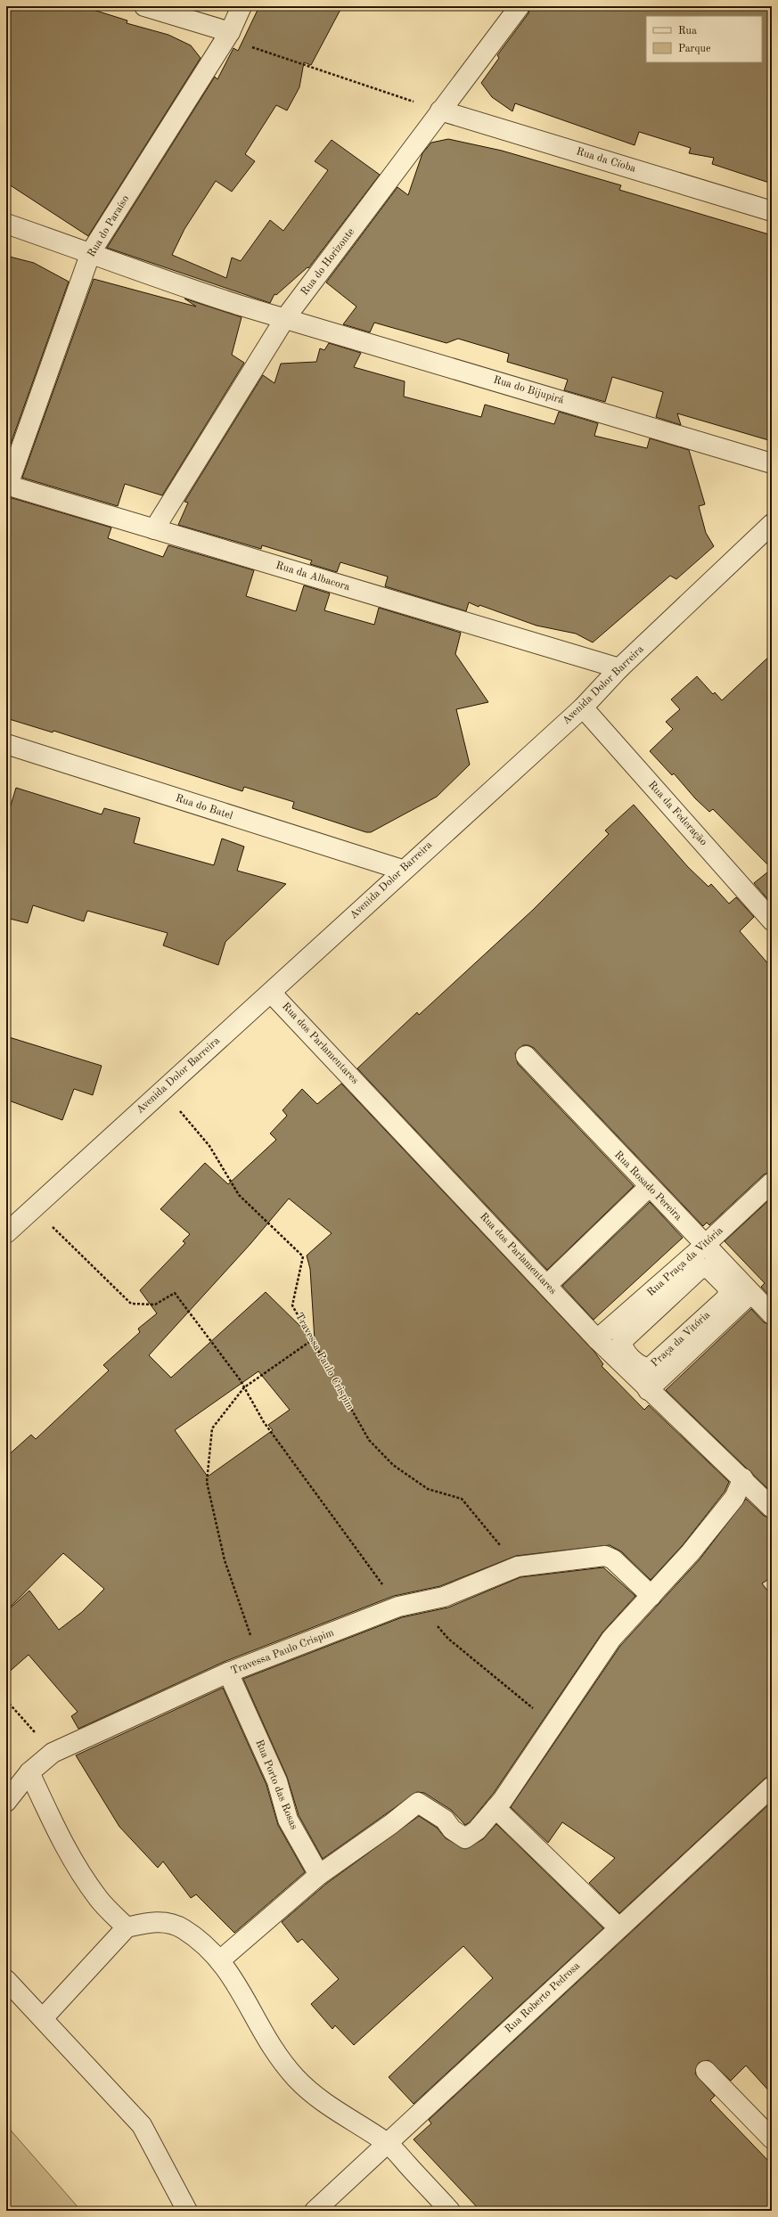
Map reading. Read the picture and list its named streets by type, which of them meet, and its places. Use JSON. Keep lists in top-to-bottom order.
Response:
{
  "streets": {
    "street": [
      "Rua da Cíoba",
      "Rua do Paraíso",
      "Rua do Horizonte",
      "Rua do Bijupirá",
      "Rua da Albacora",
      "Avenida Dolor Barreira",
      "Rua do Batel",
      "Rua da Federação",
      "Rua dos Parlamentares",
      "Rua Rosado Pereira",
      "Rua Praça da Vitória",
      "Praça da Vitória",
      "Travessa Paulo Crispim",
      "Rua Porto das Rosas",
      "Rua Roberto Pedrosa"
    ]
  },
  "crossings": [
    ["Rua da Cíoba", "Rua do Horizonte"],
    ["Rua do Paraíso", "Rua do Bijupirá"],
    ["Rua do Paraíso", "Rua da Albacora"],
    ["Rua do Horizonte", "Rua do Bijupirá"],
    ["Rua do Horizonte", "Rua da Albacora"],
    ["Rua da Albacora", "Avenida Dolor Barreira"],
    ["Avenida Dolor Barreira", "Rua do Batel"],
    ["Avenida Dolor Barreira", "Rua da Federação"],
    ["Avenida Dolor Barreira", "Rua dos Parlamentares"],
    ["Avenida Dolor Barreira", "Travessa Paulo Crispim"],
    ["Rua dos Parlamentares", "Rua Praça da Vitória"],
    ["Rua Rosado Pereira", "Rua Praça da Vitória"],
    ["Travessa Paulo Crispim", "Rua Porto das Rosas"]
  ],
  "legend": ["Rua", "Parque"]
}
